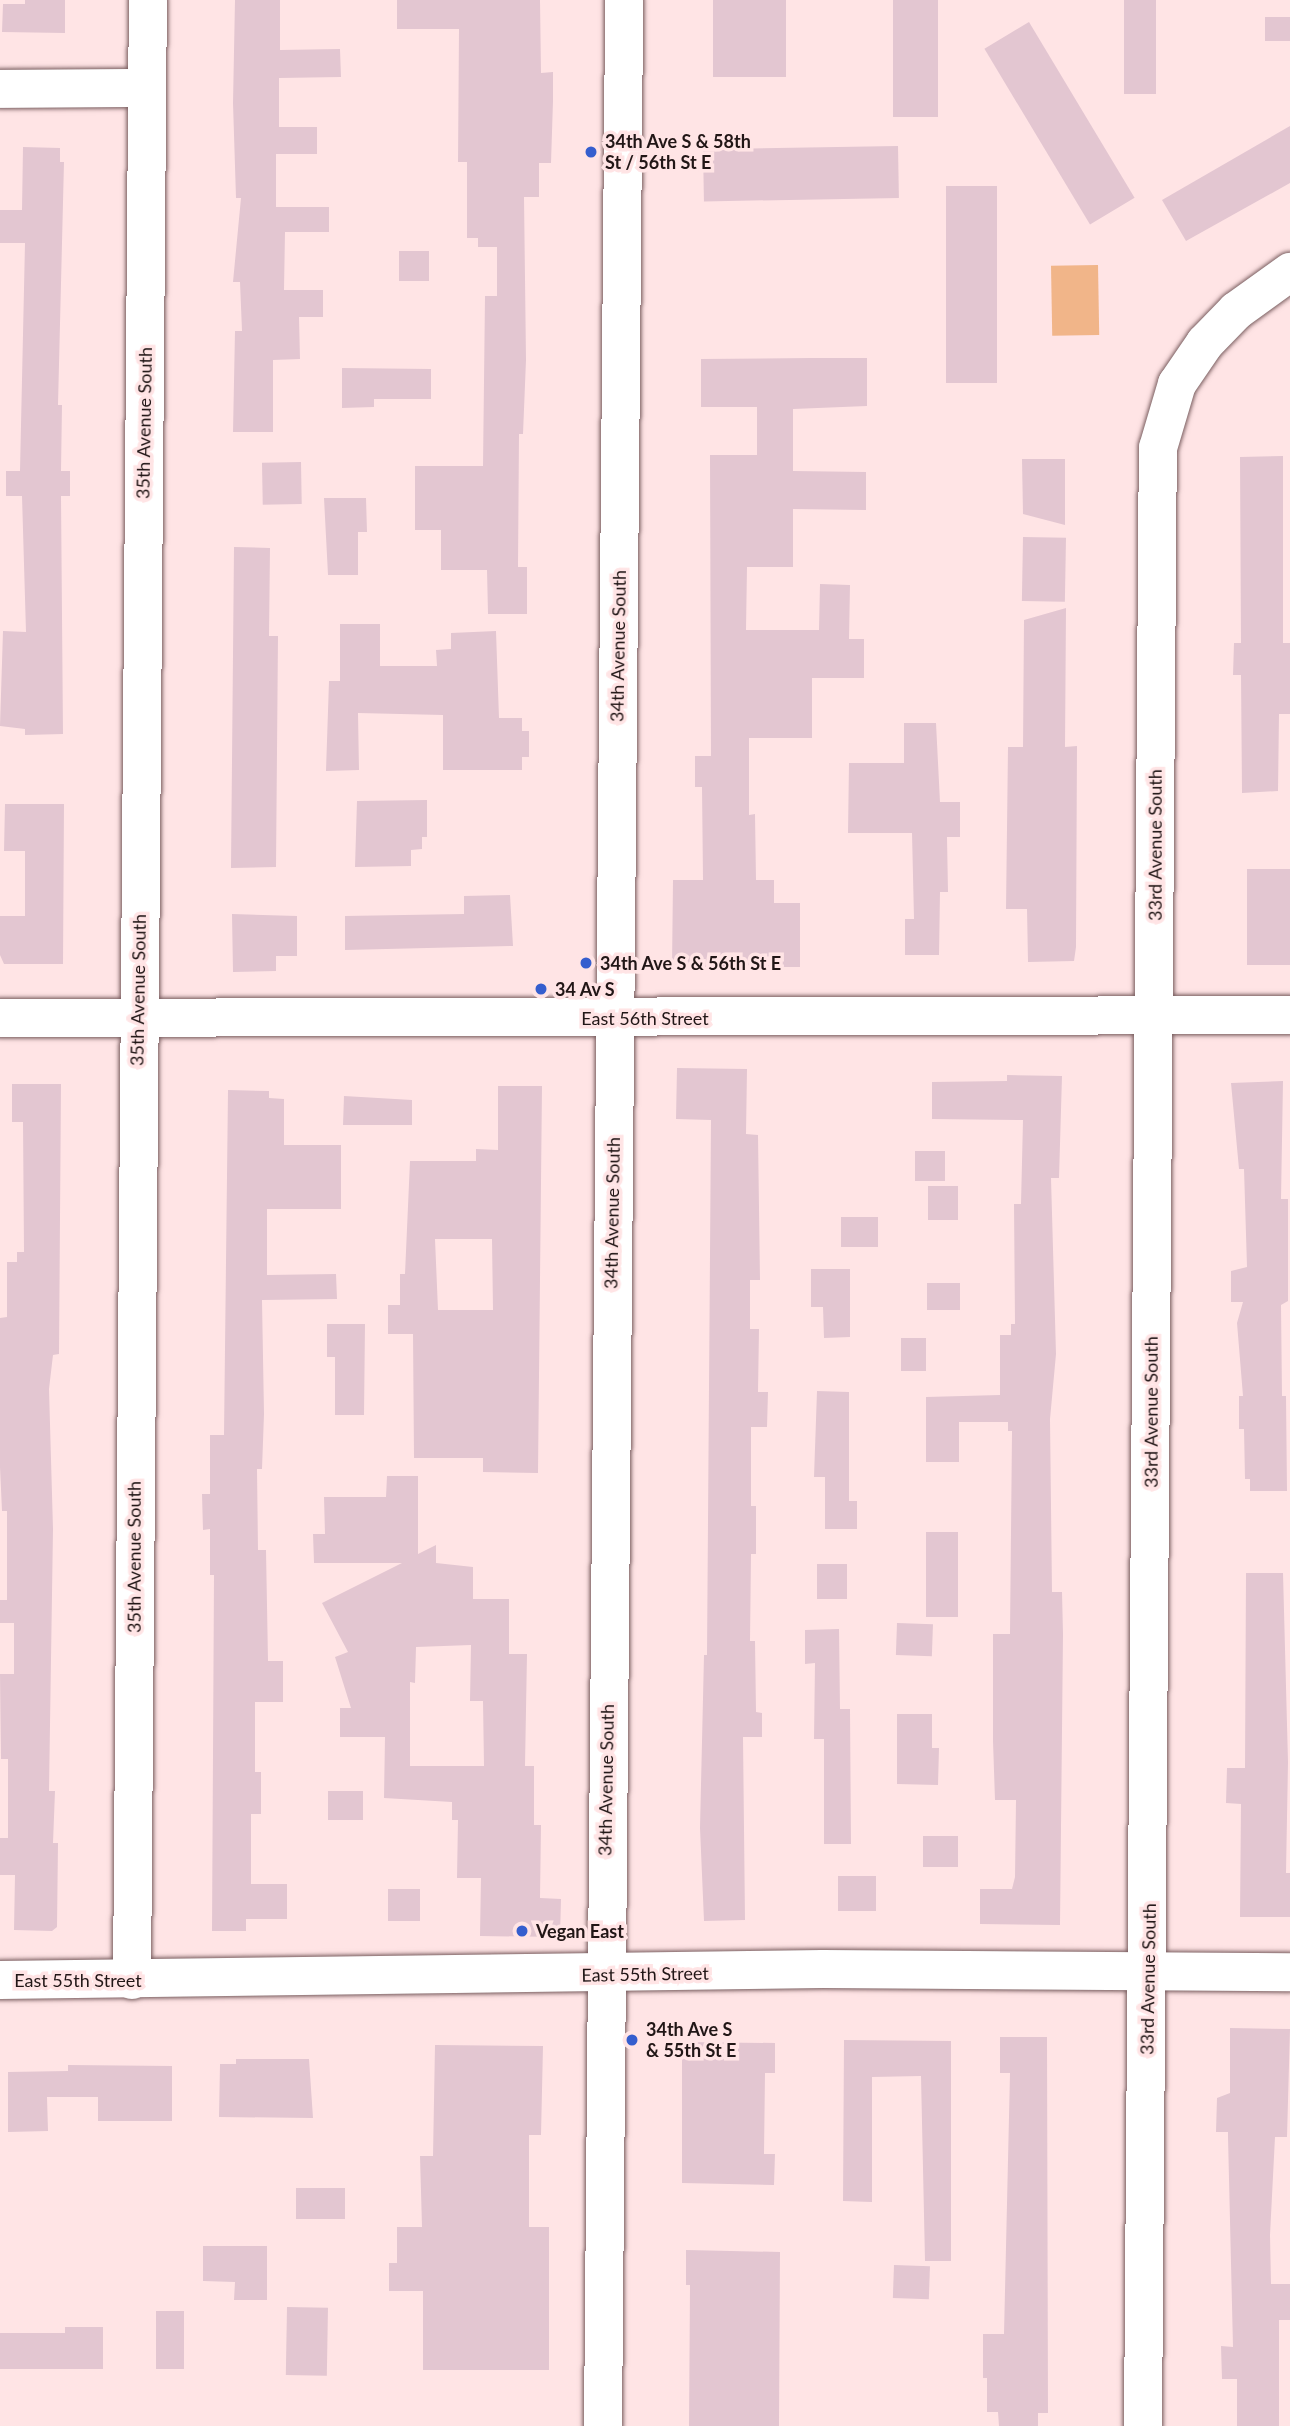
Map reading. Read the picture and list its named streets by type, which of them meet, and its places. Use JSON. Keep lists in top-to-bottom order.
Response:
{
  "streets": {
    "street": [
      "35th Avenue South",
      "34th Avenue South",
      "33rd Avenue South",
      "East 56th Street",
      "East 55th Street"
    ]
  },
  "crossings": [
    ["35th Avenue South", "East 56th Street"],
    ["35th Avenue South", "East 55th Street"],
    ["34th Avenue South", "East 56th Street"],
    ["34th Avenue South", "East 55th Street"],
    ["33rd Avenue South", "East 56th Street"],
    ["33rd Avenue South", "East 55th Street"]
  ],
  "places": [
    "34th Ave S & 58th St / 56th St E",
    "34th Ave S & 56th St E",
    "34 Av S",
    "Vegan East",
    "34th Ave S & 55th St E"
  ]
}
